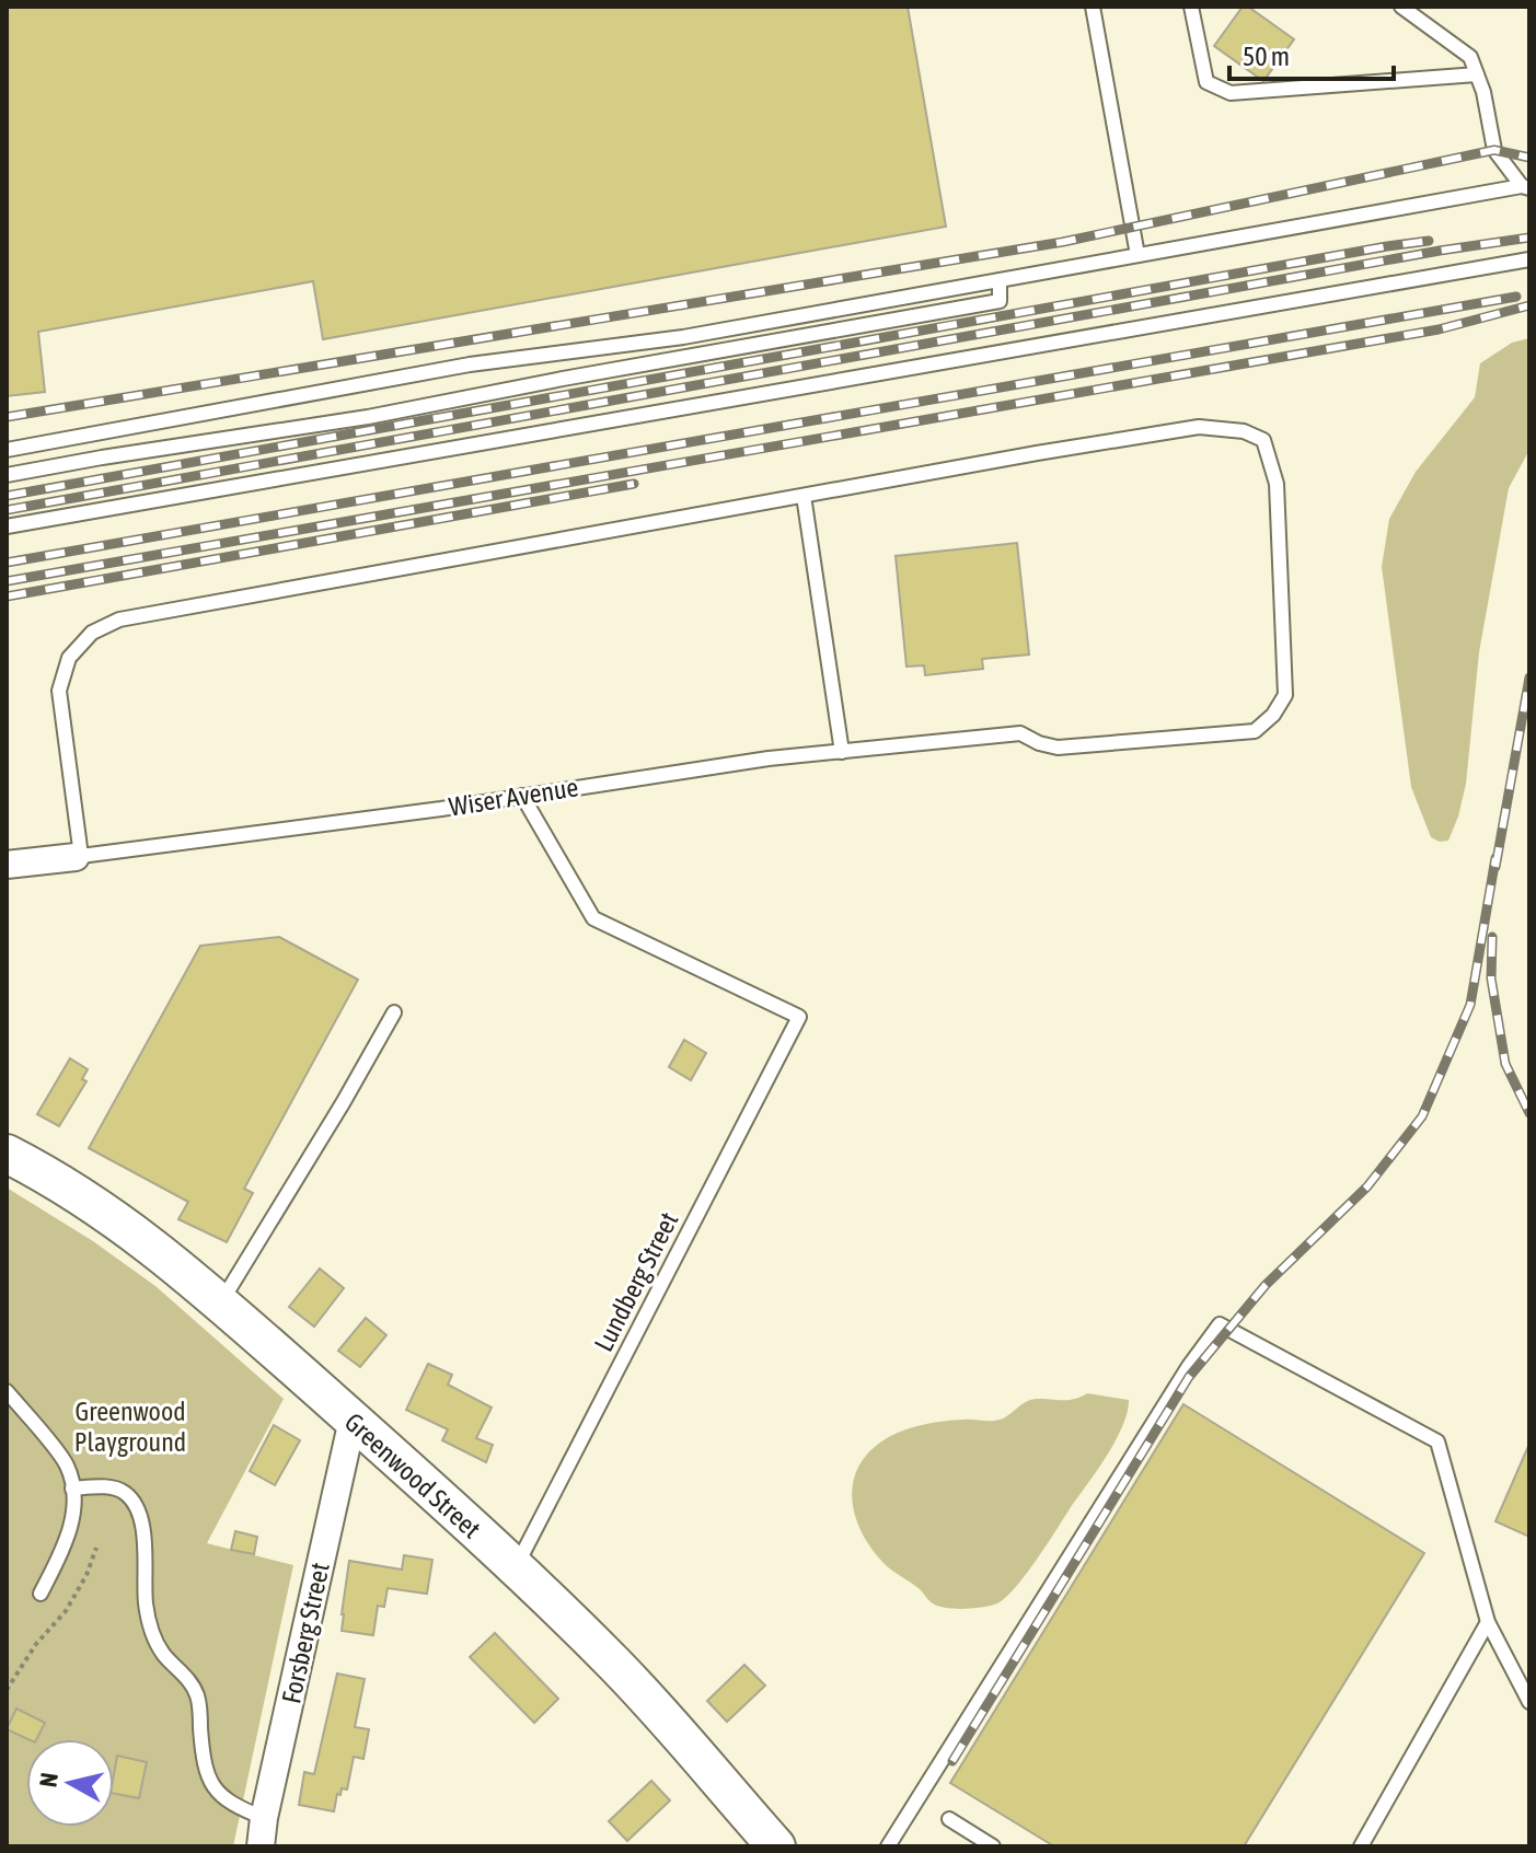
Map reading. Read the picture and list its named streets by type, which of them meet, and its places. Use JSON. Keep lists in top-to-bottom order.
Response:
{
  "streets": {
    "main road": ["Greenwood Street"],
    "street": ["Wiser Avenue", "Forsberg Street"],
    "lane": ["Lundberg Street"]
  },
  "crossings": [
    ["Wiser Avenue", "Lundberg Street"],
    ["Lundberg Street", "Greenwood Street"],
    ["Greenwood Street", "Forsberg Street"]
  ],
  "parks": ["Greenwood Playground"],
  "scale_bar": "50 m",
  "north": "left"
}
